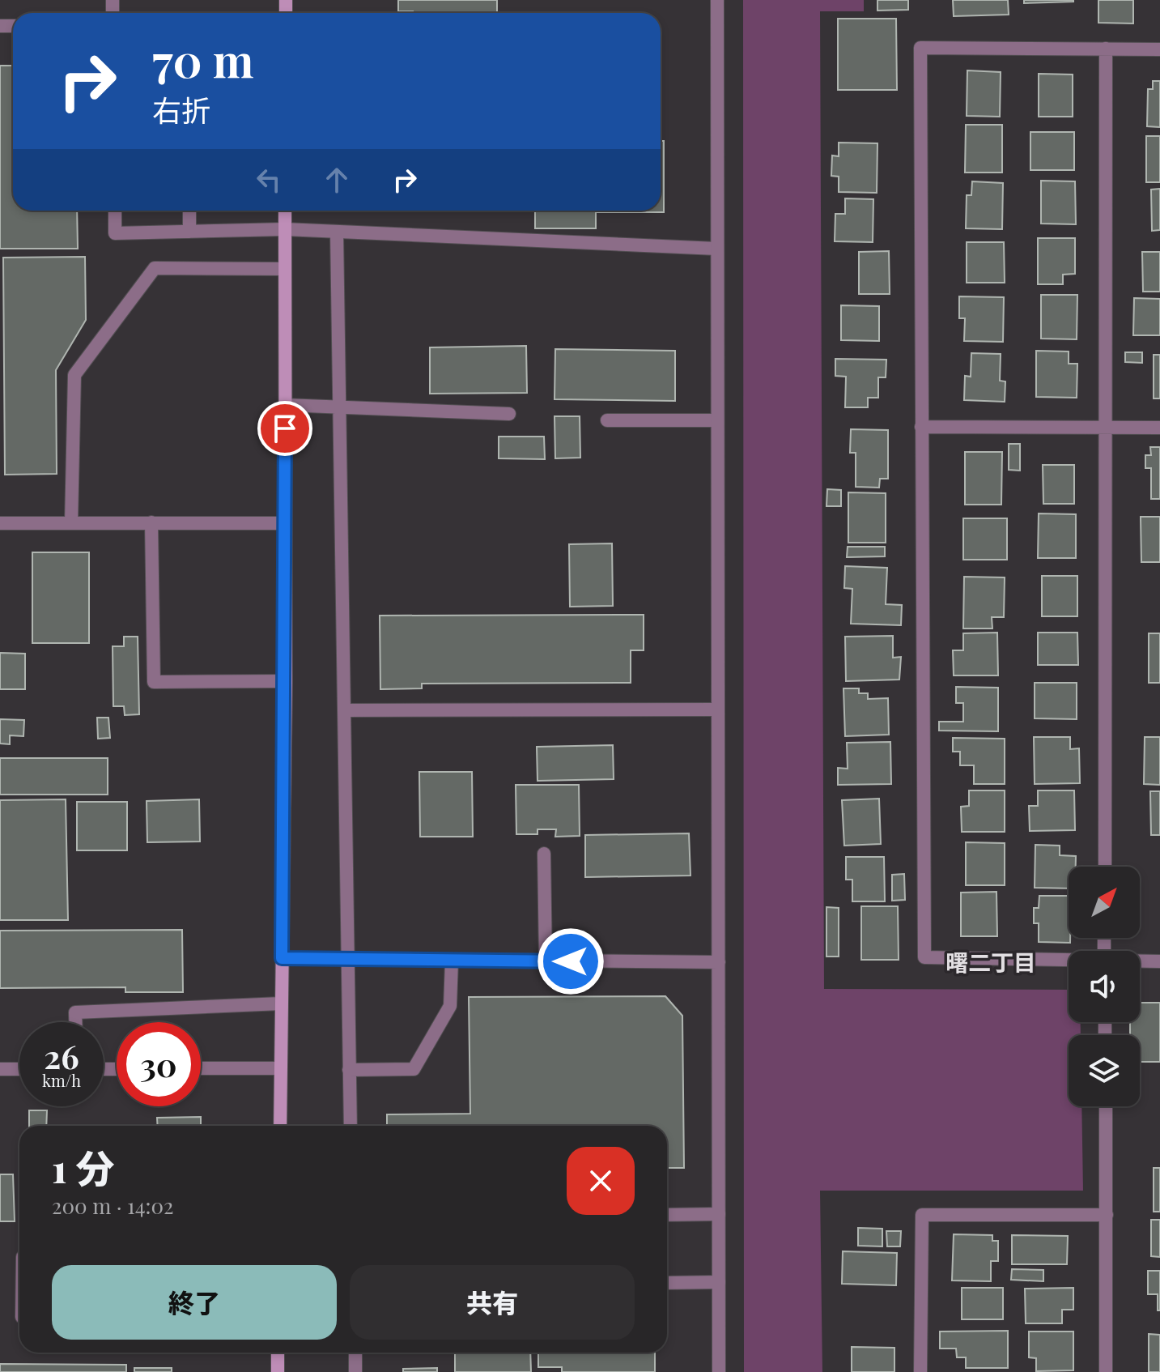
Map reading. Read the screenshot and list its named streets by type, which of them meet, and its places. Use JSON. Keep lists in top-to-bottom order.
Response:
{
  "districts": ["曙二丁目"],
  "north": "top right",
  "page": {
    "turn": ["70 m", "右折"],
    "speed": "26 km/h",
    "limit": "30",
    "heading": ["1 分", "200 m · 14:02"],
    "buttons": ["終了", "共有"]
  }
}
